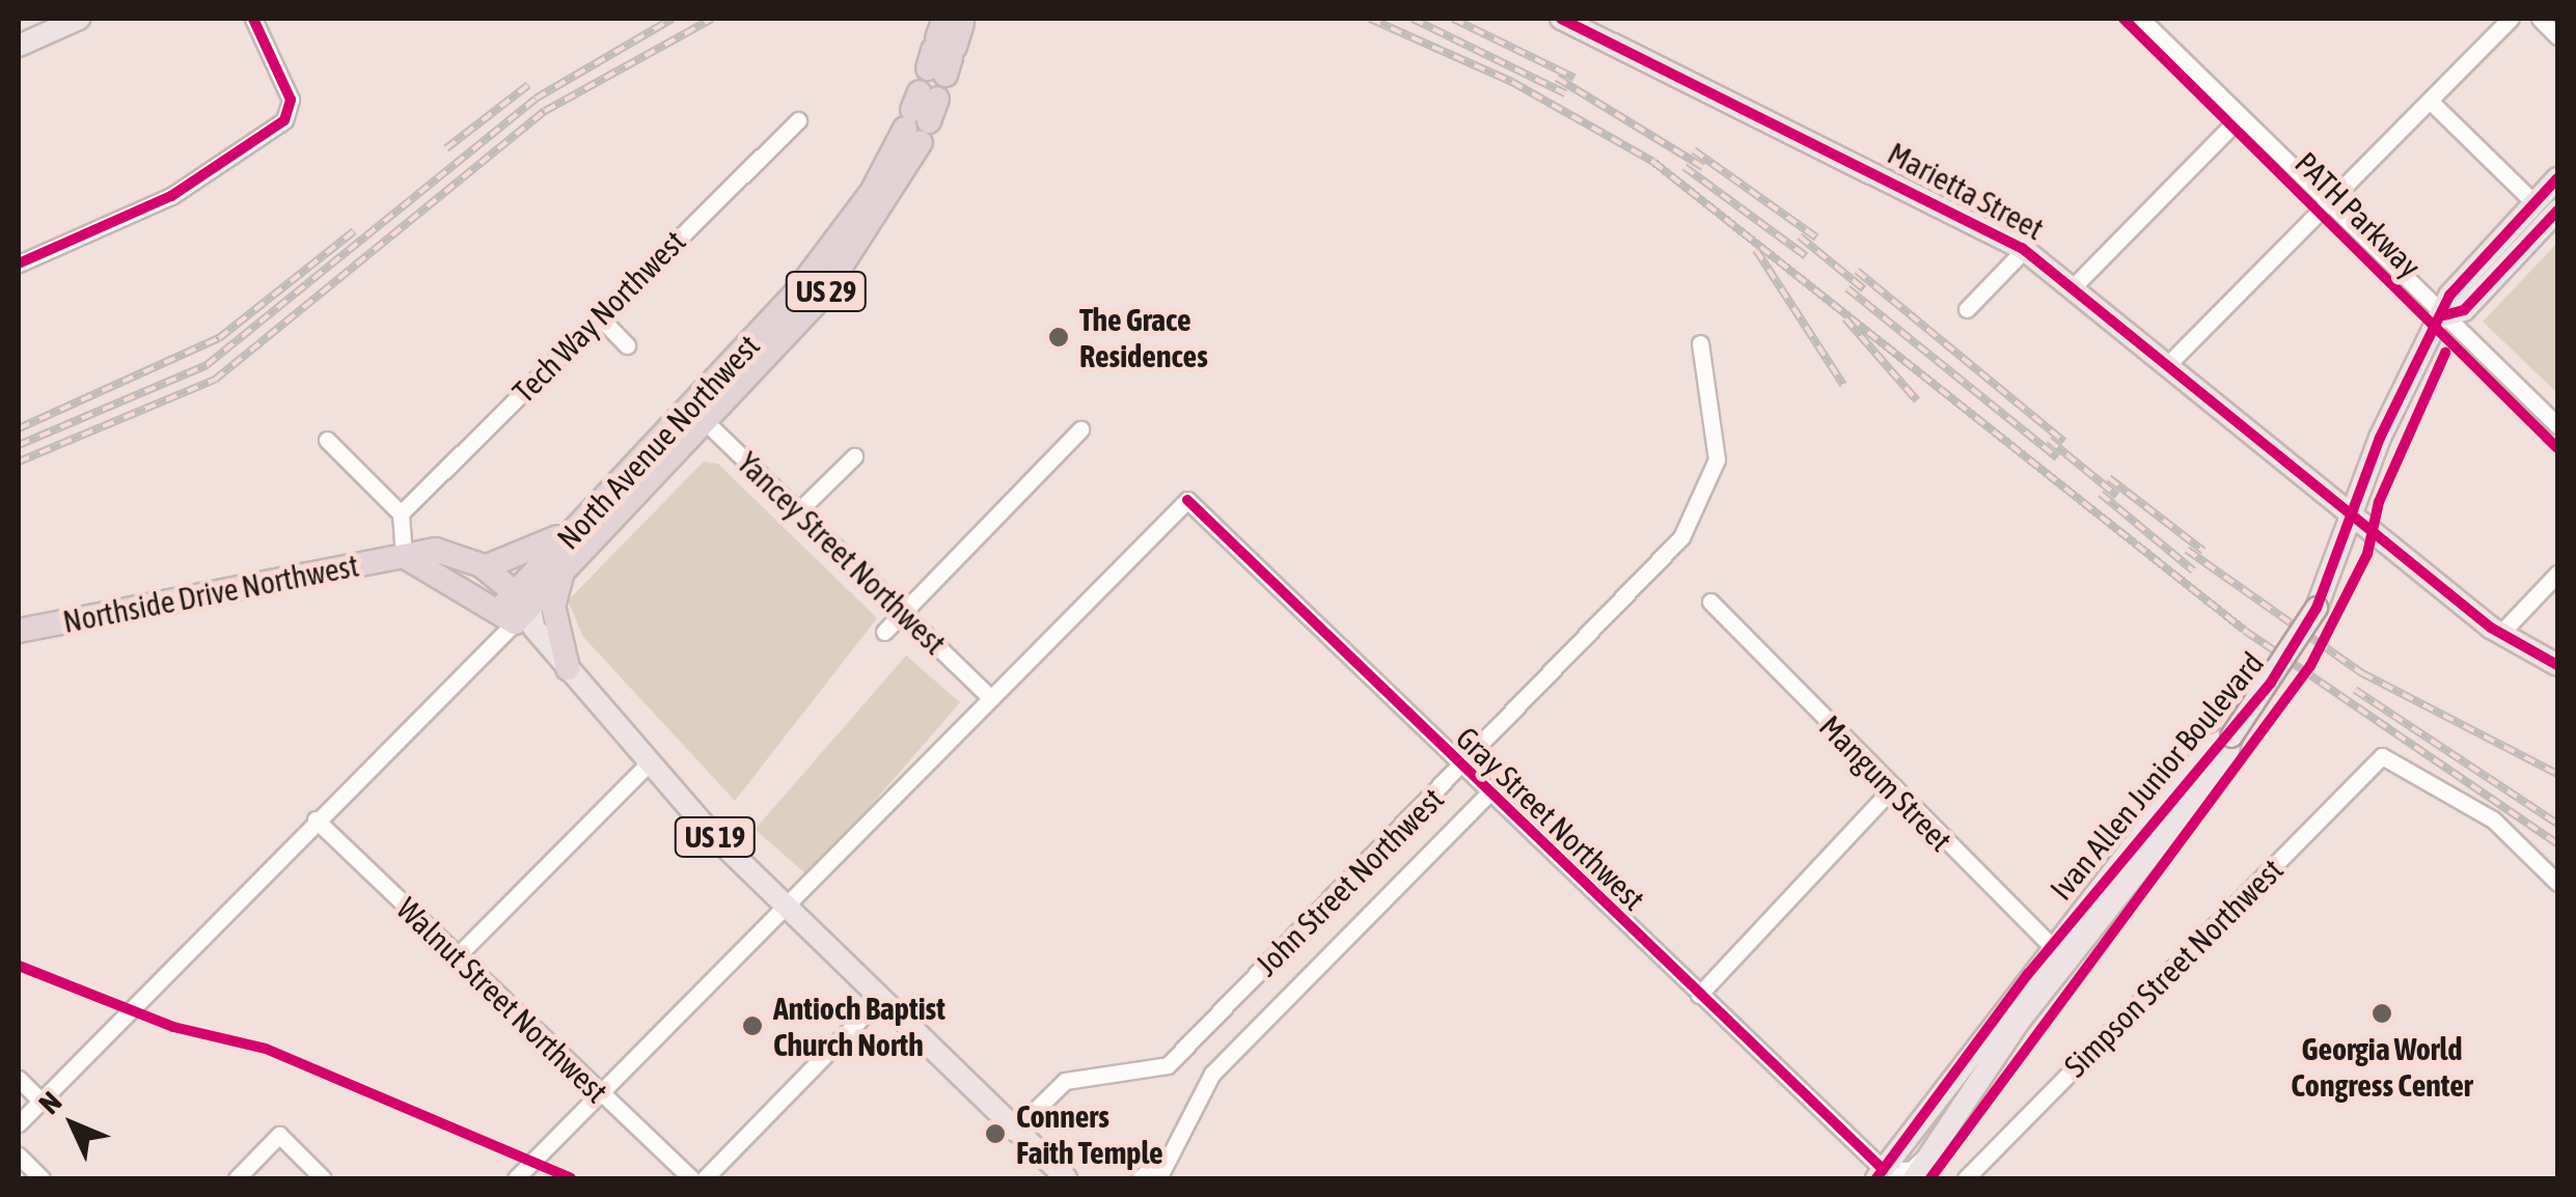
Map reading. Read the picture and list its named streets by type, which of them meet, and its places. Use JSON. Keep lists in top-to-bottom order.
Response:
{
  "streets": {
    "highway": [
      "US 29",
      "North Avenue Northwest",
      "Northside Drive Northwest",
      "US 19"
    ],
    "main road": ["Marietta Street", "Ivan Allen Junior Boulevard"],
    "street": [
      "Tech Way Northwest",
      "Yancey Street Northwest",
      "Mangum Street",
      "Gray Street Northwest",
      "John Street Northwest",
      "Simpson Street Northwest",
      "Walnut Street Northwest"
    ],
    "cycle path": ["PATH Parkway"]
  },
  "crossings": [
    ["Marietta Street", "Ivan Allen Junior Boulevard"],
    ["North Avenue Northwest", "Yancey Street Northwest"],
    ["North Avenue Northwest", "Northside Drive Northwest"],
    ["North Avenue Northwest", "Walnut Street Northwest"],
    ["Yancey Street Northwest", "Gray Street Northwest"],
    ["Northside Drive Northwest", "John Street Northwest"],
    ["Ivan Allen Junior Boulevard", "Mangum Street"],
    ["Ivan Allen Junior Boulevard", "Gray Street Northwest"],
    ["Gray Street Northwest", "John Street Northwest"]
  ],
  "places": [
    "The Grace Residences",
    "Georgia World Congress Center",
    "Antioch Baptist Church North",
    "Conners Faith Temple"
  ],
  "north": "top left"
}
